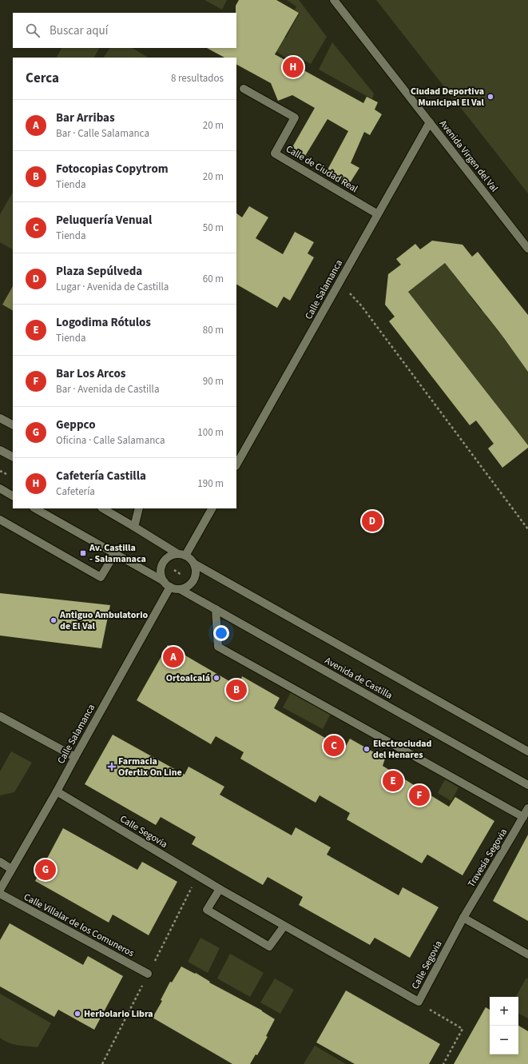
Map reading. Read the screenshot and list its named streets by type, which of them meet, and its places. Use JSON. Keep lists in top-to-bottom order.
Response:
{
  "streets": {
    "street": [
      "Avenida Virgen del Val",
      "Calle de Ciudad Real",
      "Calle Salamanca",
      "Avenida de Castilla",
      "Calle Segovia",
      "Travesía Segovia",
      "Calle Villalar de los Comuneros"
    ]
  },
  "crossings": [
    ["Avenida Virgen del Val", "Calle Salamanca"],
    ["Calle de Ciudad Real", "Calle Salamanca"],
    ["Calle Salamanca", "Avenida de Castilla"],
    ["Calle Salamanca", "Calle Segovia"],
    ["Calle Segovia", "Travesía Segovia"]
  ],
  "places": {
    "other": [
      "Ciudad Deportiva Municipal El Val",
      "Antiguo Ambulatorio de El Val",
      "Ortoalcalá",
      "Electrociudad del Henares",
      "Herbolario Libra"
    ],
    "transit": ["Av. Castilla - Salamanaca"],
    "health": ["Farmacia Ofertix On Line"]
  },
  "page": {
    "search": "Buscar aquí",
    "pins": [
      "H",
      "D",
      "A",
      "B",
      "C",
      "E",
      "F",
      "G"
    ],
    "heading": ["Cerca", "8 resultados"],
    "list": [
      {
        "mark": "A",
        "name": "Bar Arribas",
        "note": "Bar · Calle Salamanca",
        "value": "20 m"
      },
      {
        "mark": "B",
        "name": "Fotocopias Copytrom",
        "note": "Tienda",
        "value": "20 m"
      },
      {
        "mark": "C",
        "name": "Peluquería Venual",
        "note": "Tienda",
        "value": "50 m"
      },
      {
        "mark": "D",
        "name": "Plaza Sepúlveda",
        "note": "Lugar · Avenida de Castilla",
        "value": "60 m"
      },
      {
        "mark": "E",
        "name": "Logodima Rótulos",
        "note": "Tienda",
        "value": "80 m"
      },
      {
        "mark": "F",
        "name": "Bar Los Arcos",
        "note": "Bar · Avenida de Castilla",
        "value": "90 m"
      },
      {
        "mark": "G",
        "name": "Geppco",
        "note": "Oficina · Calle Salamanca",
        "value": "100 m"
      },
      {
        "mark": "H",
        "name": "Cafetería Castilla",
        "note": "Cafetería",
        "value": "190 m"
      }
    ],
    "map_buttons": ["+", "−"]
  }
}
